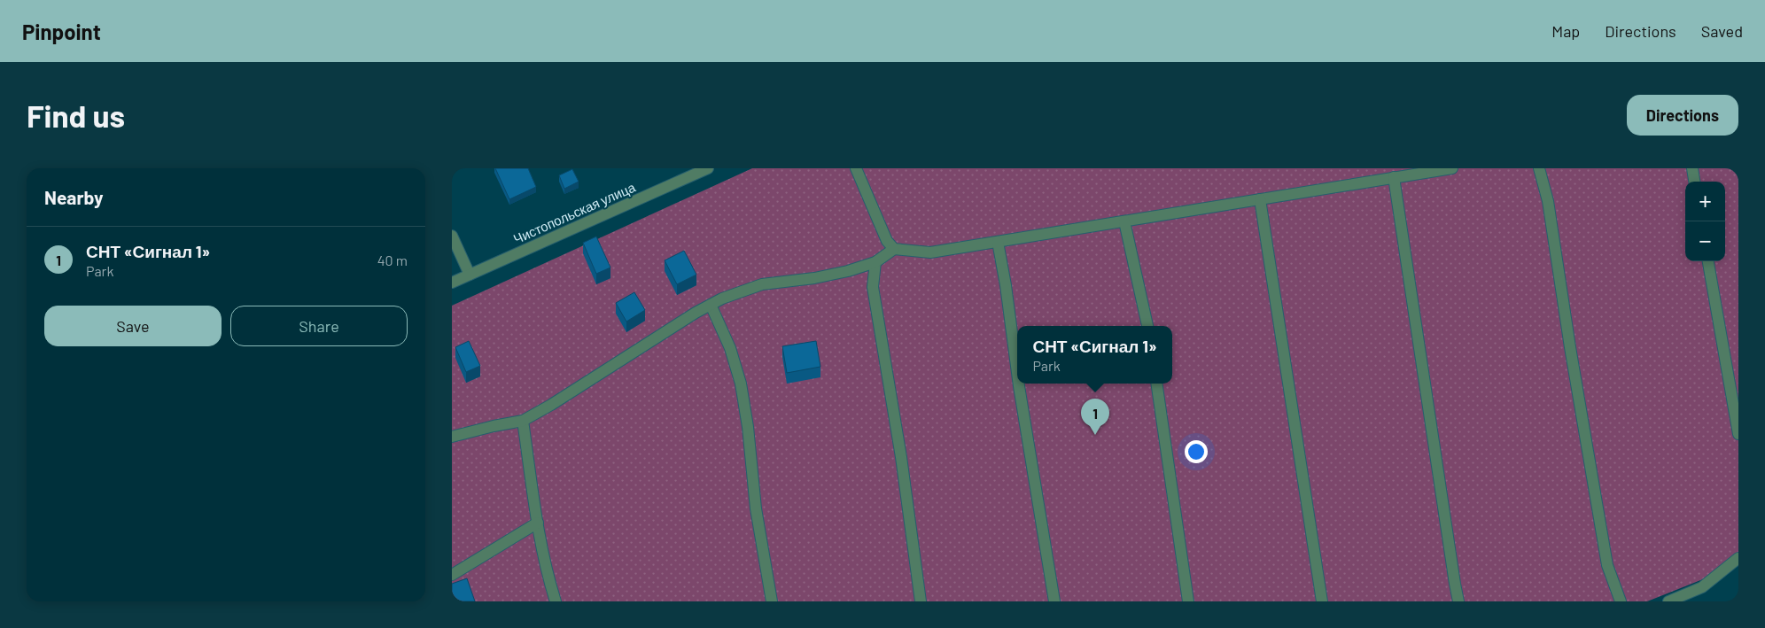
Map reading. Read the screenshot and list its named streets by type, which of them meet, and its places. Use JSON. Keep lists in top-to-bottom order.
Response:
{
  "streets": {
    "street": ["Чистопольская улица"]
  },
  "page": {
    "header": "Pinpoint",
    "nav": ["Map", "Directions", "Saved"],
    "buttons": [
      "Directions",
      ["Save", "Share"]
    ],
    "title": "Find us",
    "heading": "Nearby",
    "map_buttons": ["+", "−"],
    "list": [
      {
        "mark": "1",
        "name": "СНТ «Сигнал 1»",
        "note": "Park",
        "value": "40 m"
      }
    ],
    "popup": ["СНТ «Сигнал 1»", "Park"],
    "pins": "1"
  }
}
